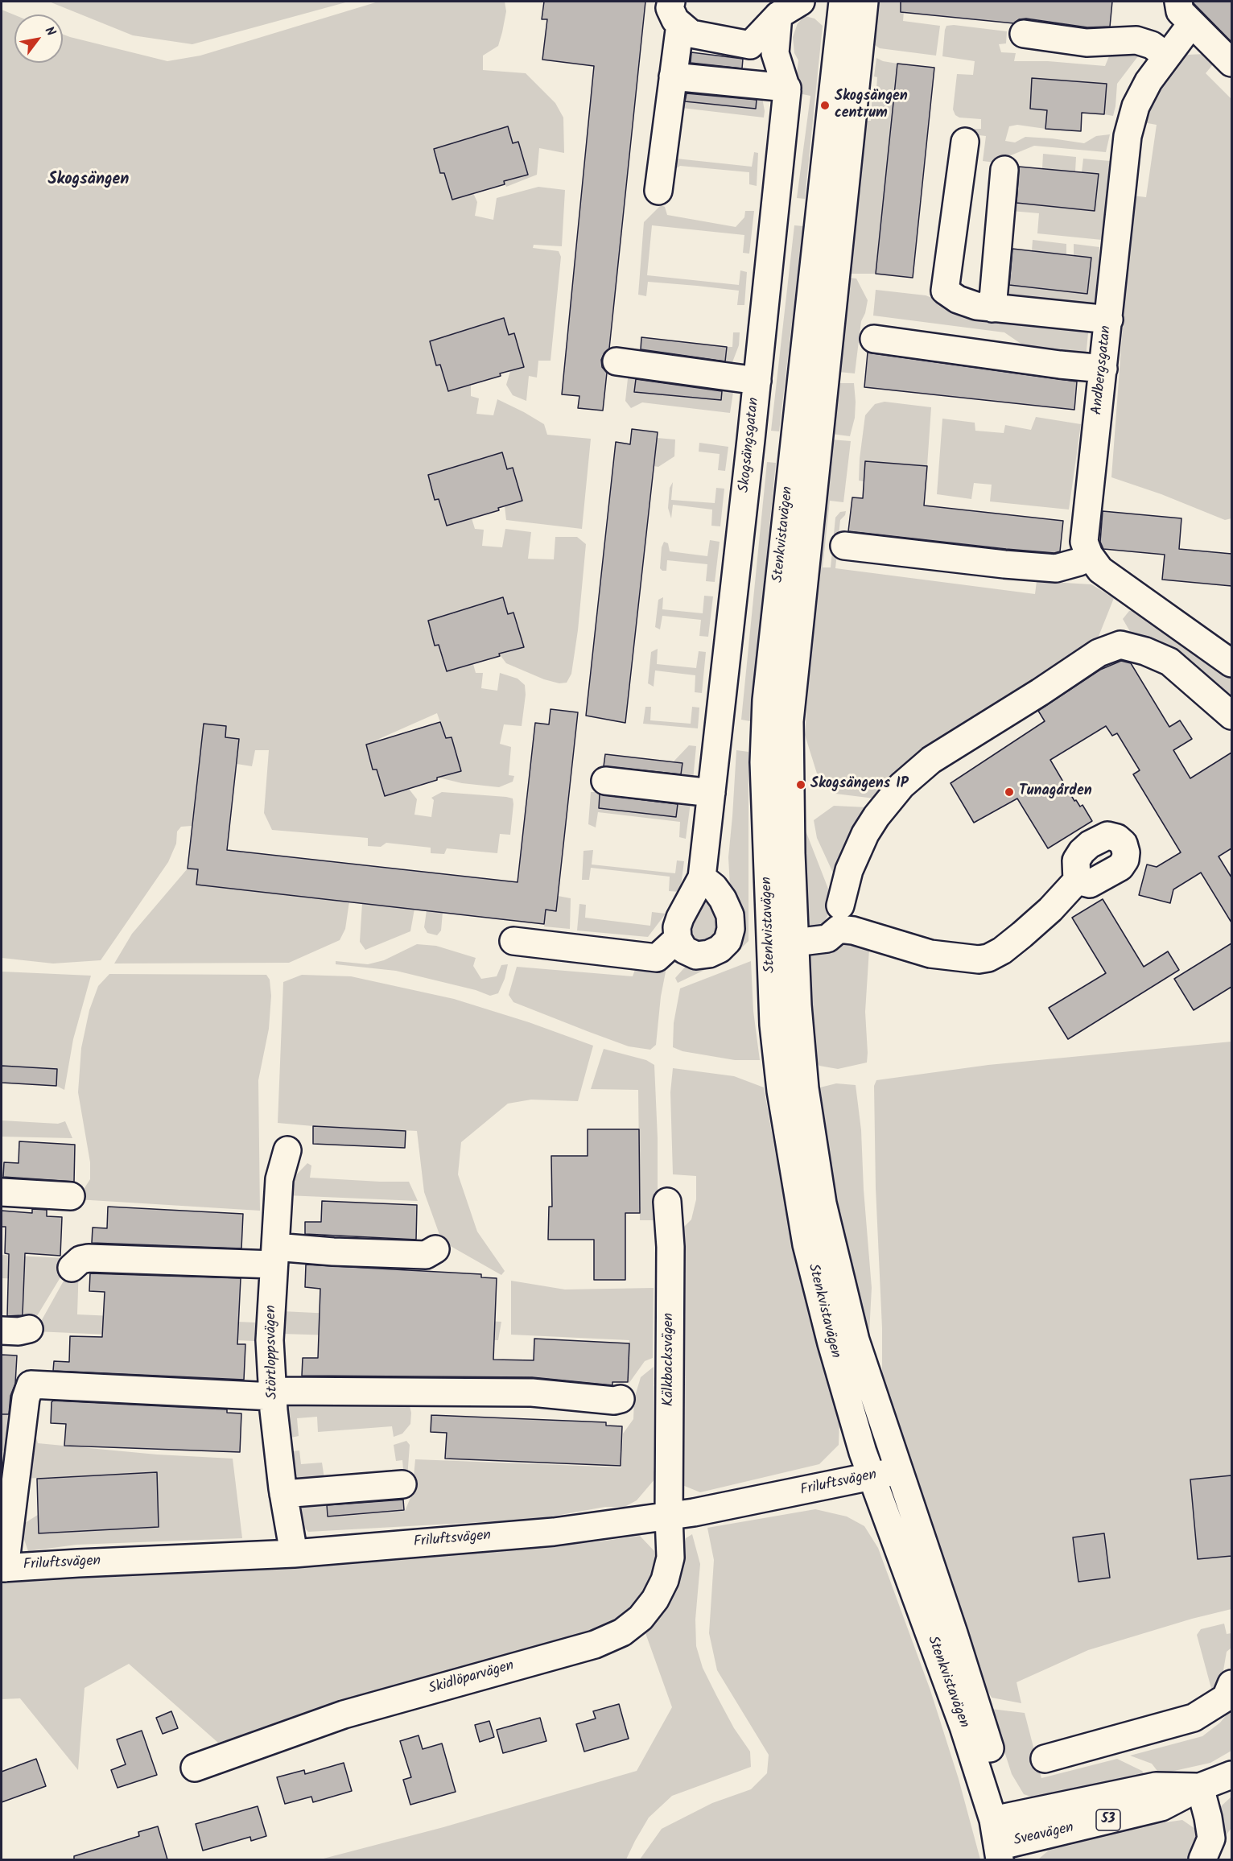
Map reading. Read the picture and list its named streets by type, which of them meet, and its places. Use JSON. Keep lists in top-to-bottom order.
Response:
{
  "streets": {
    "street": [
      "Andbergsgatan",
      "Skogsängsgatan",
      "Stenkvistavägen",
      "Störtloppsvägen",
      "Kälkbacksvägen",
      "Friluftsvägen",
      "Skidlöparvägen",
      "53",
      "Sveavägen"
    ]
  },
  "crossings": [
    ["Stenkvistavägen", "Friluftsvägen"],
    ["Stenkvistavägen", "53"],
    ["Stenkvistavägen", "Sveavägen"],
    ["Störtloppsvägen", "Friluftsvägen"],
    ["Kälkbacksvägen", "Friluftsvägen"],
    ["Kälkbacksvägen", "Skidlöparvägen"],
    ["Friluftsvägen", "Skidlöparvägen"],
    ["53", "Sveavägen"]
  ],
  "districts": ["Skogsängen"],
  "places": ["Skogsängen centrum", "Skogsängens IP", "Tunagården"],
  "north": "top right"
}
